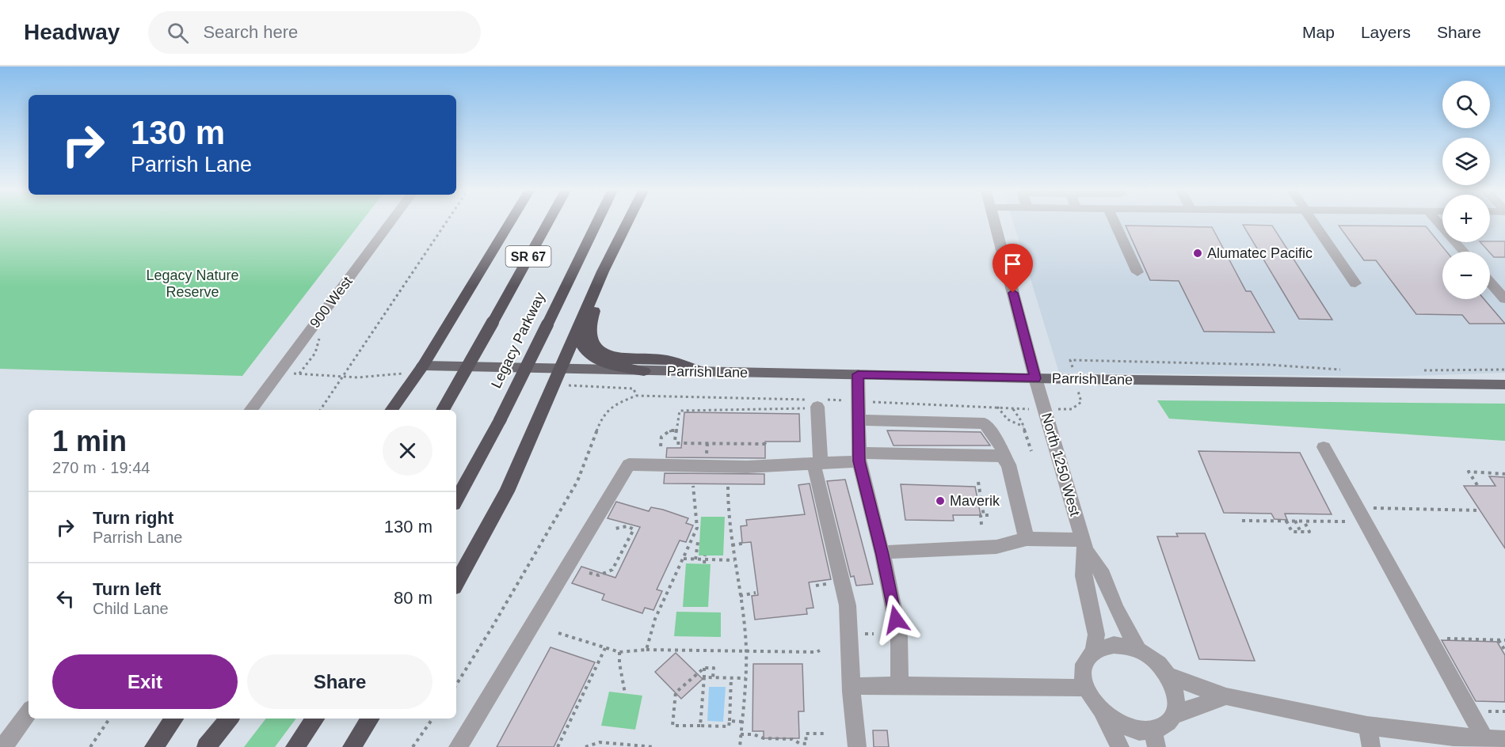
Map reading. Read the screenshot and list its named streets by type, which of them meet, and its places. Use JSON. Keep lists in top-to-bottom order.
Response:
{
  "streets": {
    "highway": ["SR 67", "Legacy Parkway"],
    "main road": ["Parrish Lane"],
    "street": ["900 West", "North 1250 West"]
  },
  "crossings": [
    ["Parrish Lane", "North 1250 West"]
  ],
  "parks": ["Legacy Nature Reserve"],
  "places": ["Alumatec Pacific", "Maverik"],
  "page": {
    "header": "Headway",
    "search": "Search here",
    "nav": ["Map", "Layers", "Share"],
    "map_buttons": ["+", "−"],
    "turn": ["130 m", "Parrish Lane"],
    "heading": ["1 min", "270 m · 19:44"],
    "list": [
      {
        "name": "Turn right",
        "note": "Parrish Lane",
        "value": "130 m"
      },
      {
        "name": "Turn left",
        "note": "Child Lane",
        "value": "80 m"
      }
    ],
    "buttons": ["Exit", "Share"]
  }
}
